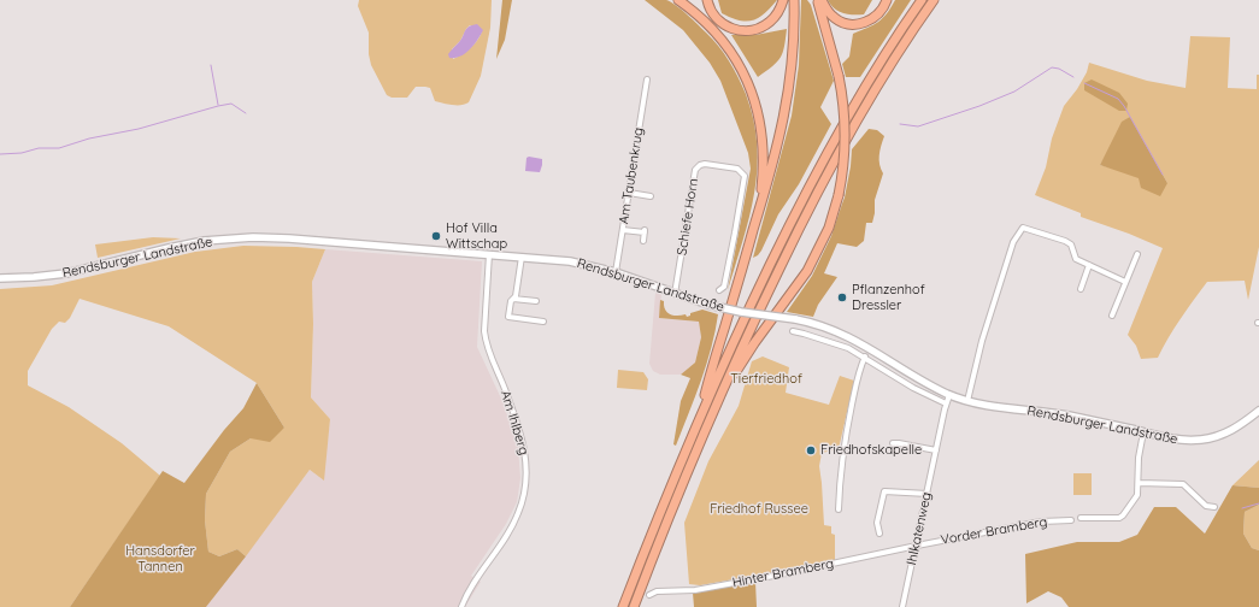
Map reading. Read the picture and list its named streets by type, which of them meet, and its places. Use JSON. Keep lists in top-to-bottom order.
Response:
{
  "streets": {
    "street": [
      "Am Taubenkrug",
      "Schiefe Horn",
      "Rendsburger Landstraße",
      "Am Ihlberg",
      "Ihlkatenweg",
      "Vorder Bramberg",
      "Hinter Bramberg"
    ]
  },
  "crossings": [
    ["Am Taubenkrug", "Rendsburger Landstraße"],
    ["Schiefe Horn", "Rendsburger Landstraße"],
    ["Rendsburger Landstraße", "Am Ihlberg"],
    ["Rendsburger Landstraße", "Ihlkatenweg"],
    ["Ihlkatenweg", "Vorder Bramberg"],
    ["Ihlkatenweg", "Hinter Bramberg"],
    ["Vorder Bramberg", "Hinter Bramberg"]
  ],
  "parks": ["Tierfriedhof", "Friedhof Russee", "Hansdorfer Tannen"],
  "places": ["Hof Villa Wittschap", "Pflanzenhof Dressler", "Friedhofskapelle"]
}
